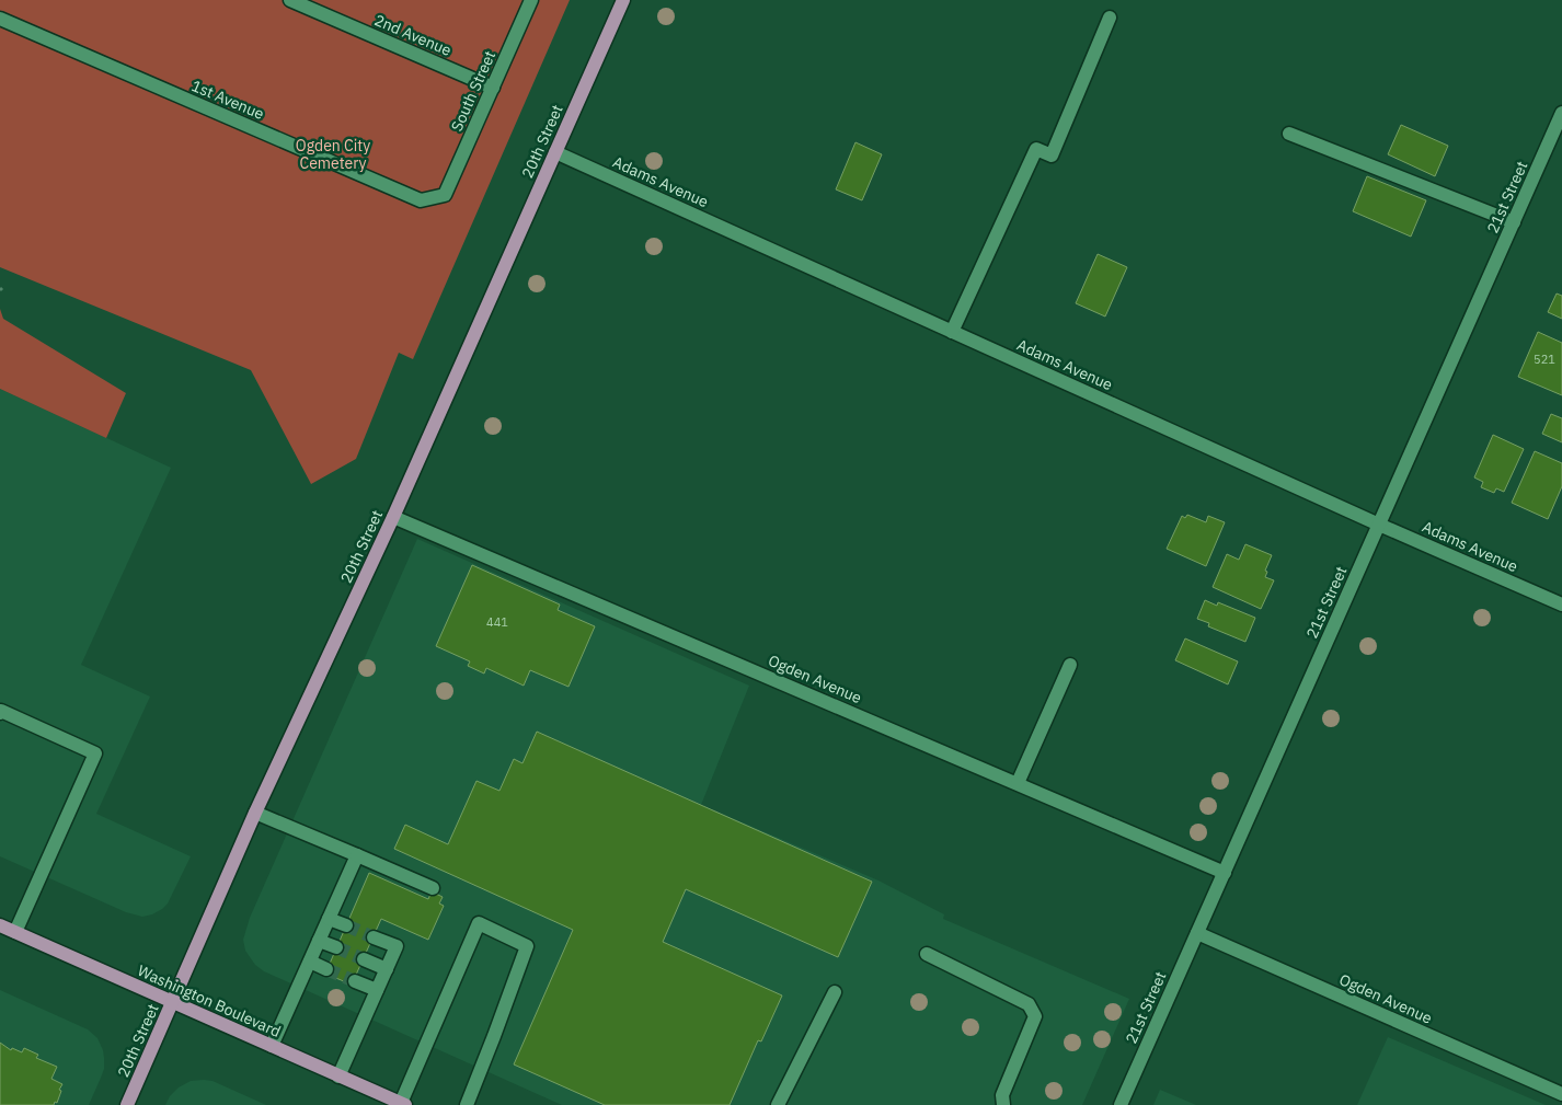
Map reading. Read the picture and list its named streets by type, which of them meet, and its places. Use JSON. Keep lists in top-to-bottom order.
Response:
{
  "streets": {
    "main road": ["20th Street", "Washington Boulevard"],
    "street": [
      "2nd Avenue",
      "South Street",
      "1st Avenue",
      "Adams Avenue",
      "21st Street",
      "Ogden Avenue"
    ]
  },
  "crossings": [
    ["2nd Avenue", "South Street"],
    ["South Street", "1st Avenue"],
    ["20th Street", "Adams Avenue"],
    ["20th Street", "Ogden Avenue"],
    ["20th Street", "Washington Boulevard"],
    ["Adams Avenue", "21st Street"],
    ["21st Street", "Ogden Avenue"]
  ],
  "parks": ["Ogden City Cemetery"],
  "house_numbers": ["521", "441"]
}
